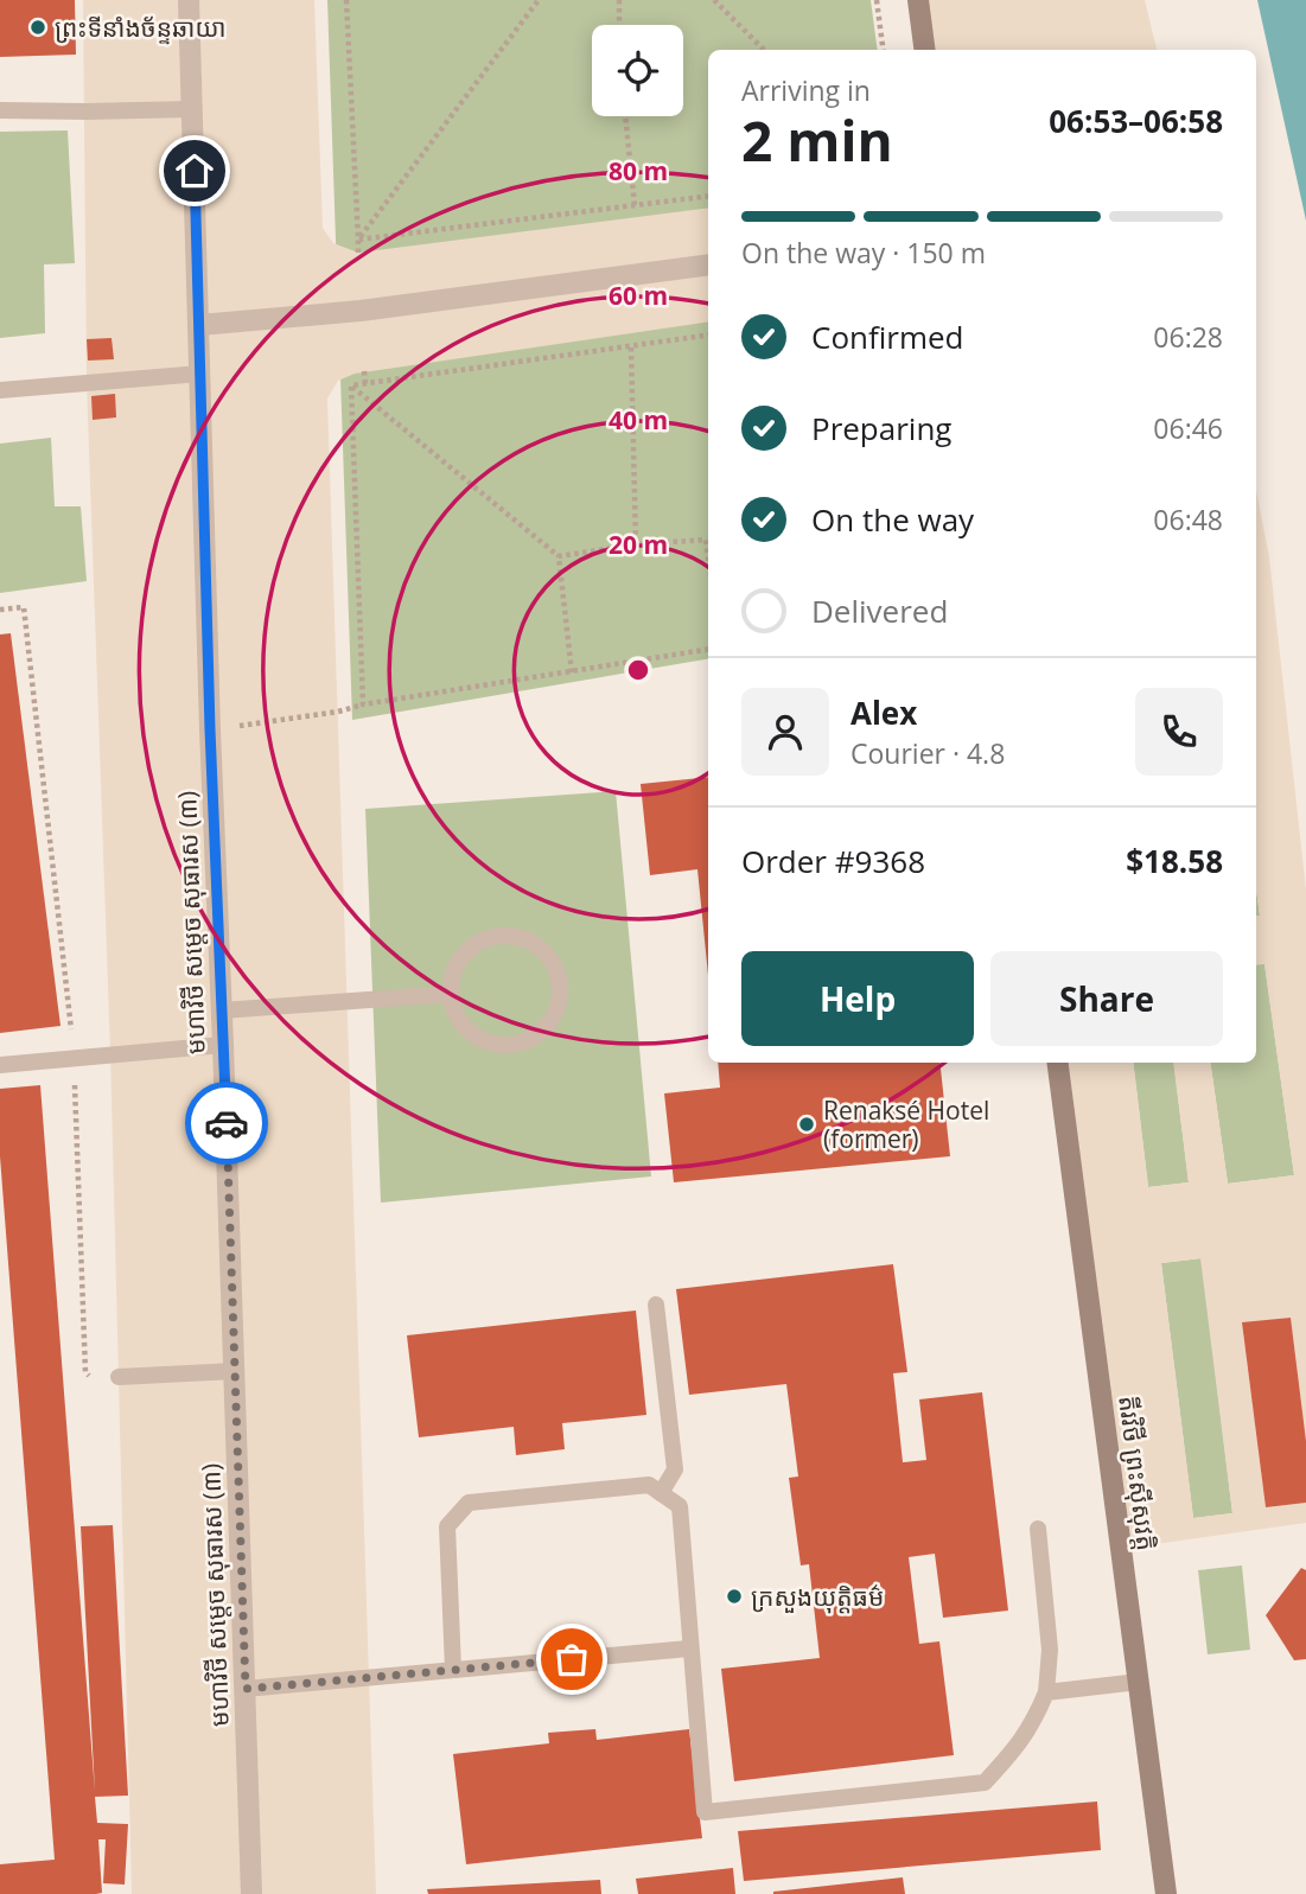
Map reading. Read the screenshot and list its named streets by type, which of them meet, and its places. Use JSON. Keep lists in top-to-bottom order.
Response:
{
  "streets": {
    "main road": ["តីរវិថី ព្រះស៊ីសុវត្តិ"],
    "street": ["មហាវិថី សម្តេច សុធារស (៣)"]
  },
  "places": ["ព្រះទីនាំងច័ន្ទឆាយា", "Renaksé Hotel (former)", "ក្រសួងយុត្ដិធម៌"],
  "page": {
    "heading": ["2 min", "Arriving in", "06:53–06:58"],
    "panel": [
      "Alex",
      "Courier · 4.8",
      "Order #9368",
      "$18.58"
    ],
    "bar": "On the way · 150 m",
    "list": [
      ["Confirmed", "06:28"],
      ["Preparing", "06:46"],
      ["On the way", "06:48"],
      "Delivered"
    ],
    "buttons": ["Help", "Share"]
  },
  "rings": [
    "80 m",
    "60 m",
    "40 m",
    "20 m"
  ]
}
